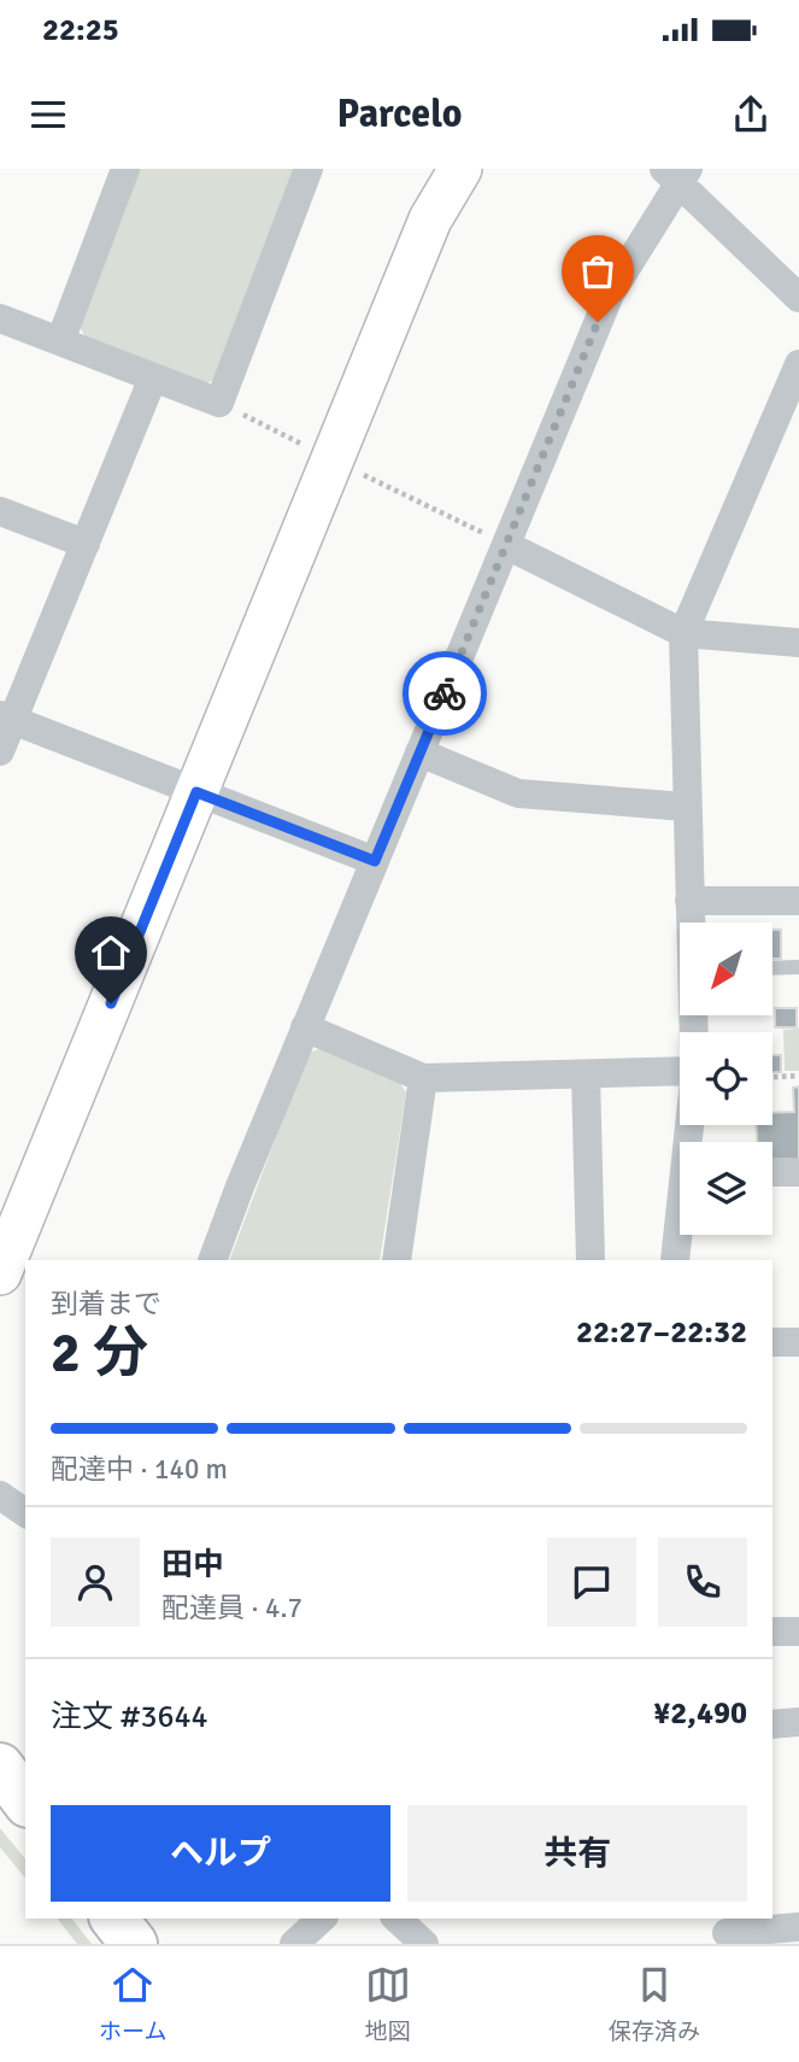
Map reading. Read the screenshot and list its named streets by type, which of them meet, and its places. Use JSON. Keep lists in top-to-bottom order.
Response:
{
  "north": "bottom left",
  "page": {
    "status": "22:25",
    "header": "Parcelo",
    "heading": ["2 分", "到着まで", "22:27–22:32"],
    "panel": [
      "田中",
      "配達員 · 4.7",
      "注文 #3644",
      "¥2,490"
    ],
    "bar": "配達中 · 140 m",
    "buttons": ["ヘルプ", "共有"],
    "tabs": ["ホーム", "地図", "保存済み"]
  }
}
